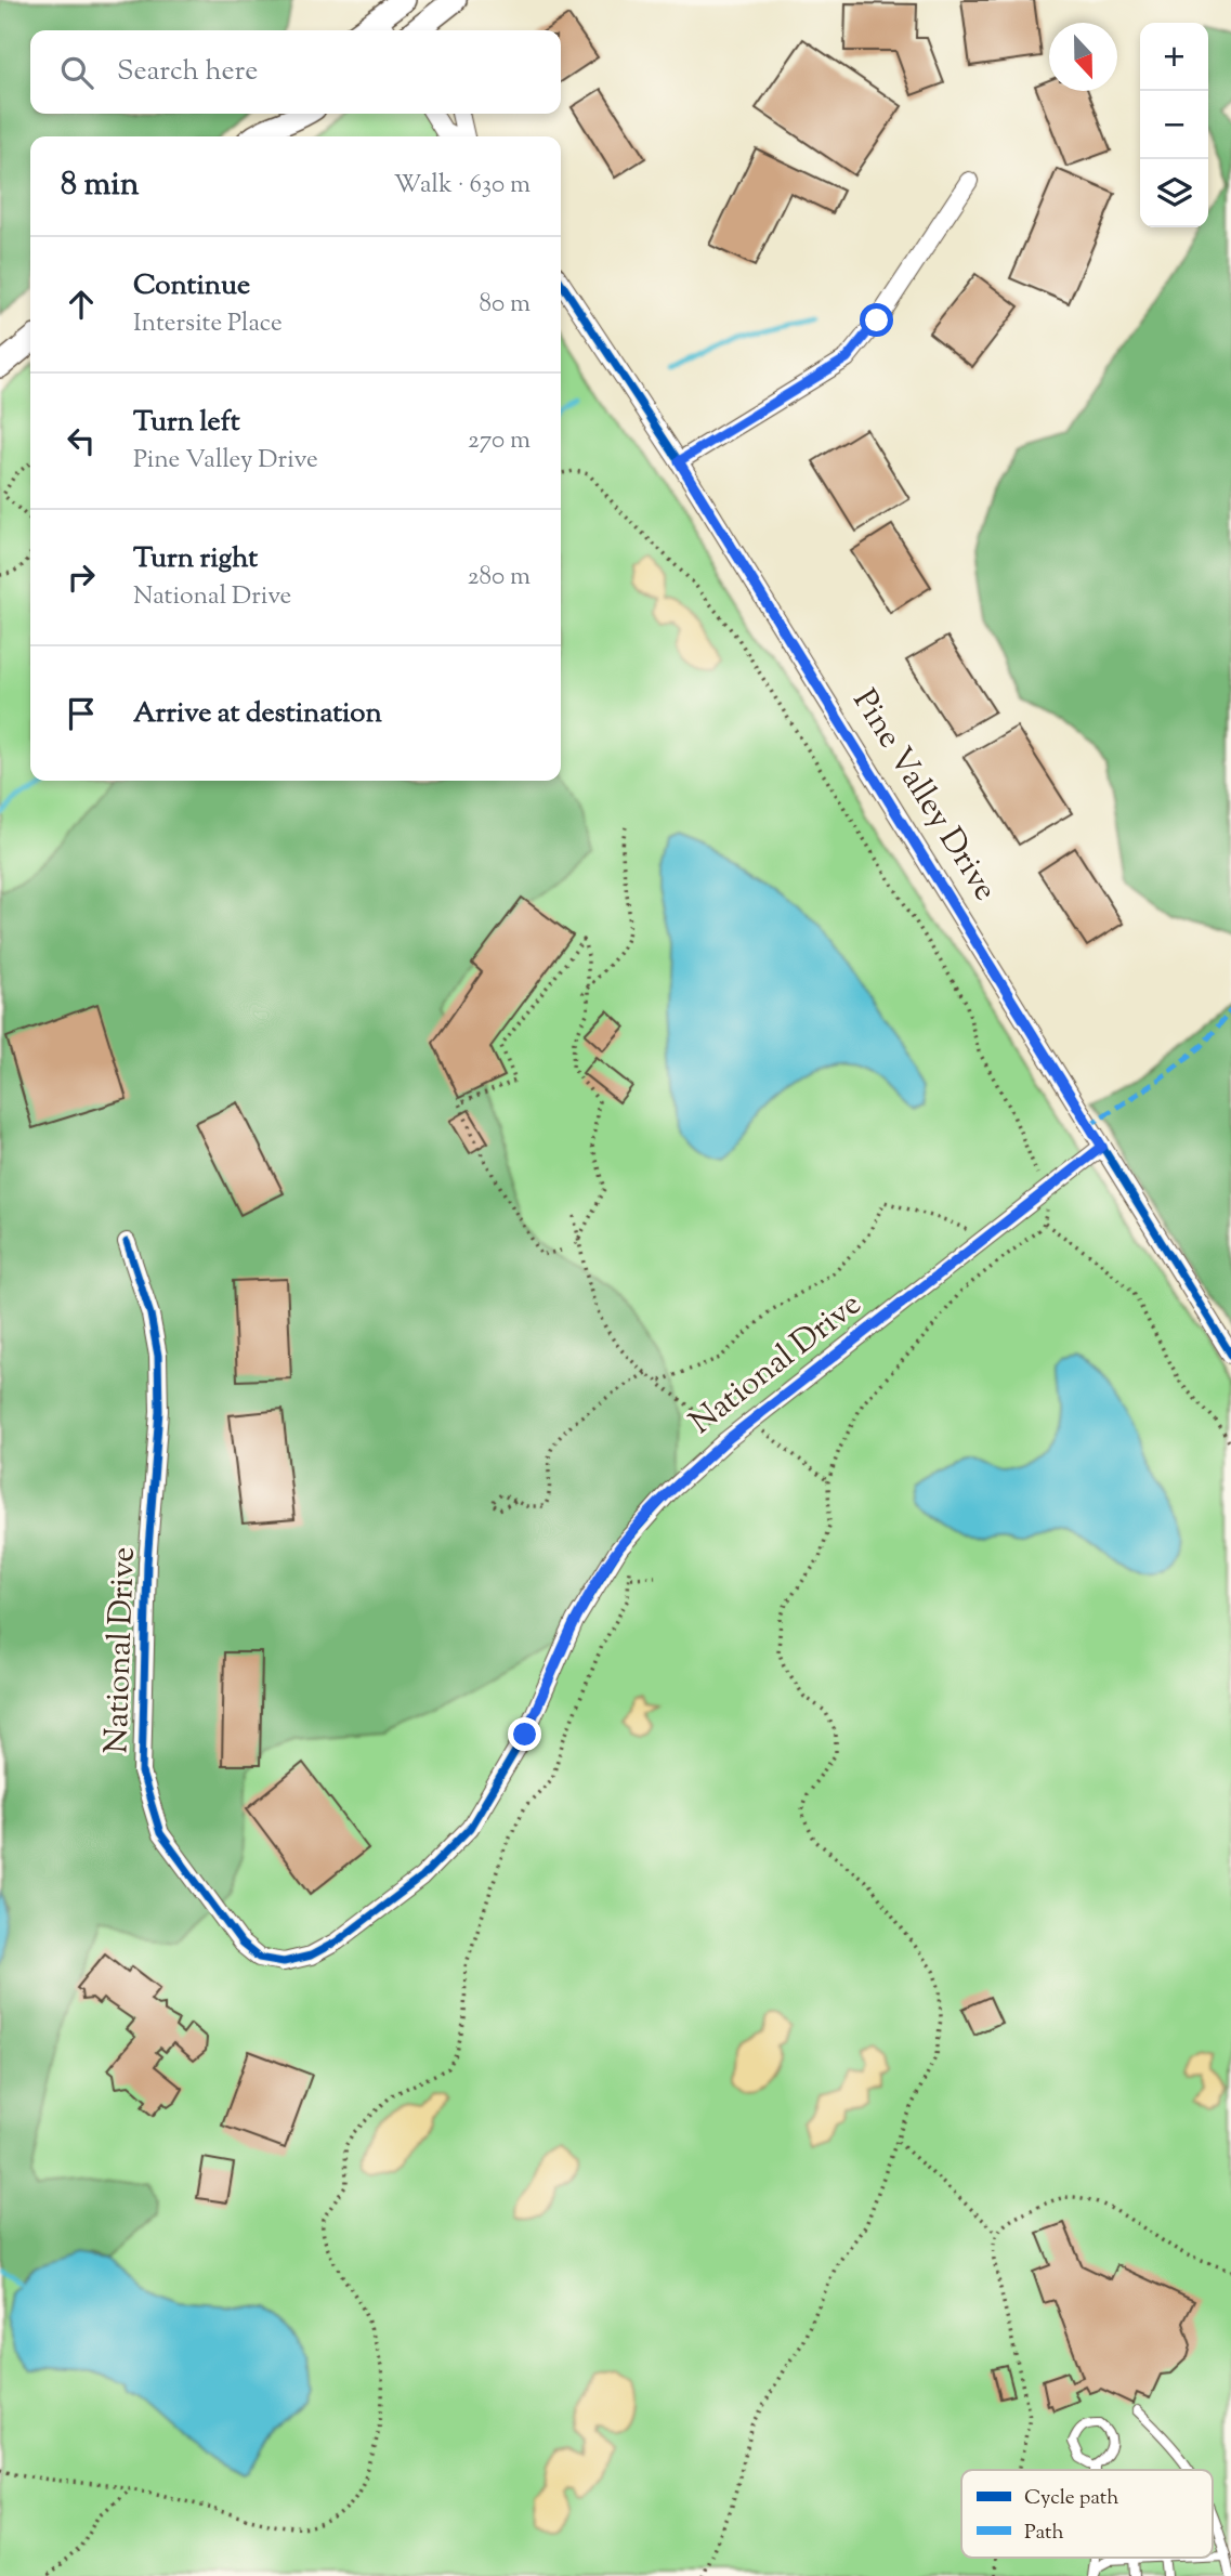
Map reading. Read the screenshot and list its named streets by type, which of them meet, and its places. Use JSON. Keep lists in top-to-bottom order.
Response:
{
  "streets": {
    "street": ["Pine Valley Drive", "National Drive"]
  },
  "crossings": [
    ["Pine Valley Drive", "National Drive"]
  ],
  "legend": ["Cycle path", "Path"],
  "north": "bottom",
  "page": {
    "map_buttons": ["+", "−"],
    "search": "Search here",
    "heading": ["8 min", "Walk · 630 m"],
    "list": [
      ["Continue", "Intersite Place", "80 m"],
      ["Turn left", "Pine Valley Drive", "270 m"],
      ["Turn right", "National Drive", "280 m"],
      "Arrive at destination"
    ]
  }
}
